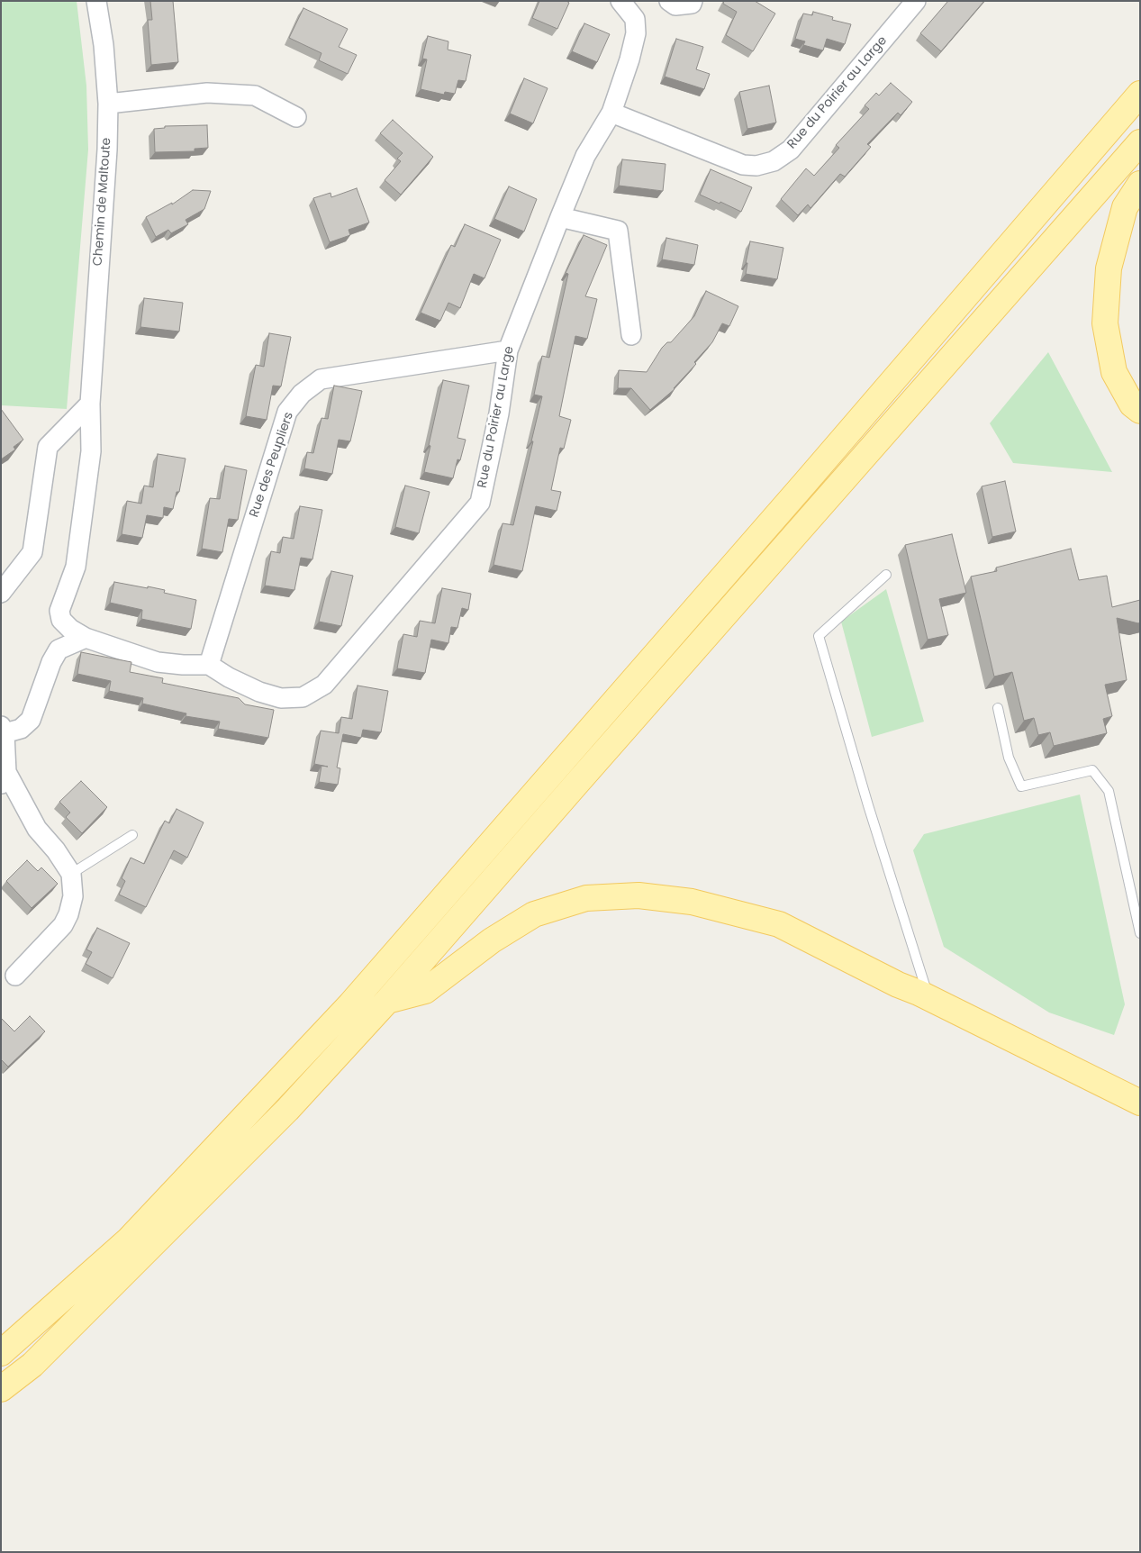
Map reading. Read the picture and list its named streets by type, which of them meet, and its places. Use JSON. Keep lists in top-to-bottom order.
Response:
{
  "streets": {
    "street": ["Rue du Poirier au Large", "Chemin de Maltoute", "Rue des Peupliers"]
  },
  "crossings": [
    ["Rue du Poirier au Large", "Rue des Peupliers"]
  ]
}
